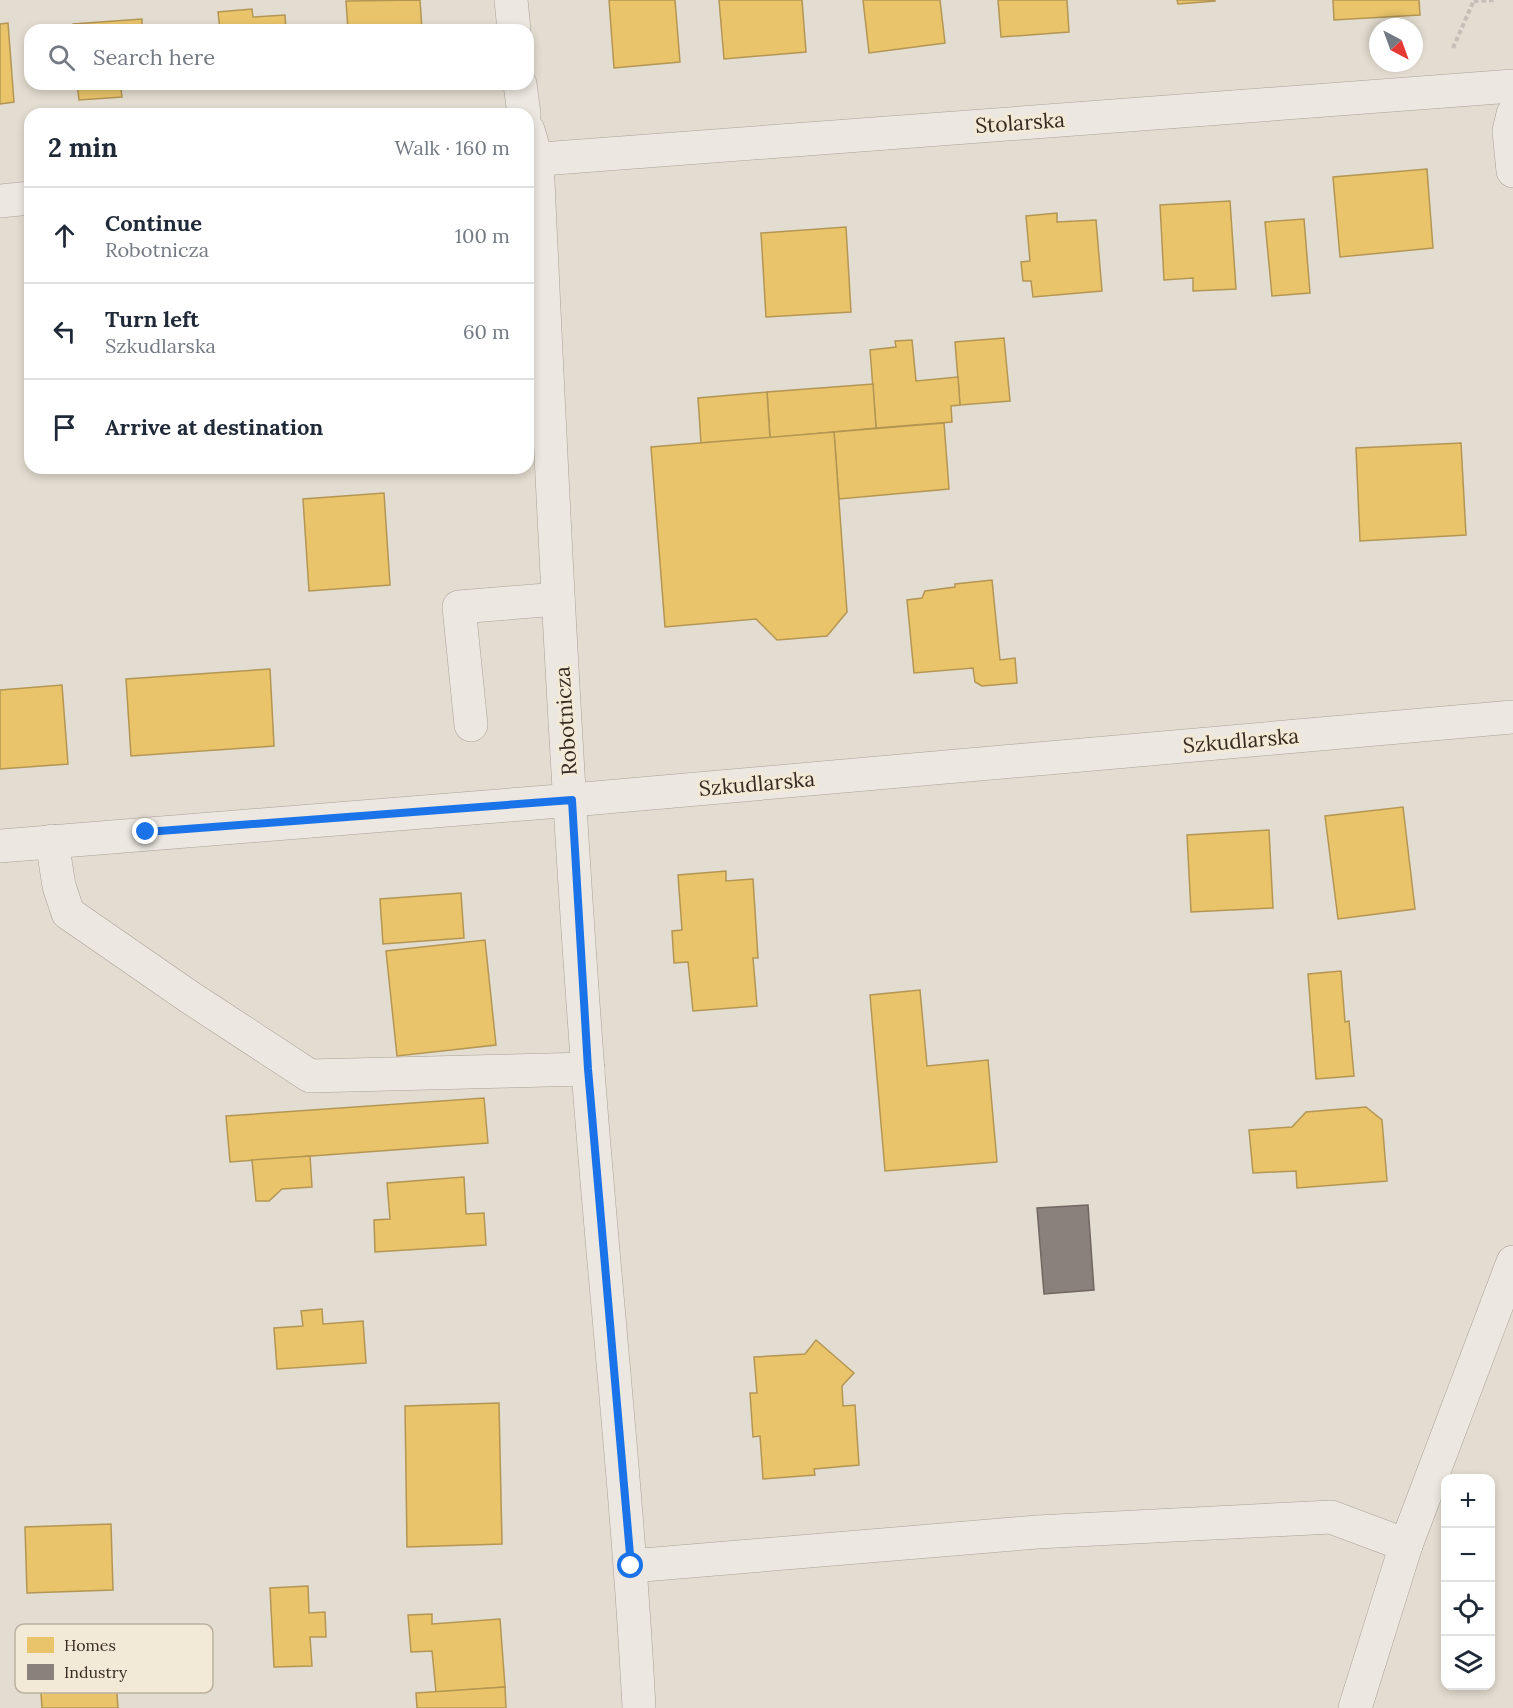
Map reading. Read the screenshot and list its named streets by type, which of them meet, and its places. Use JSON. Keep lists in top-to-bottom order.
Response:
{
  "streets": {
    "street": ["Stolarska", "Robotnicza", "Szkudlarska"]
  },
  "crossings": [
    ["Robotnicza", "Szkudlarska"]
  ],
  "legend": ["Homes", "Industry"],
  "north": "bottom right",
  "page": {
    "search": "Search here",
    "heading": ["2 min", "Walk · 160 m"],
    "list": [
      ["Continue", "Robotnicza", "100 m"],
      ["Turn left", "Szkudlarska", "60 m"],
      "Arrive at destination"
    ],
    "map_buttons": ["+", "−"]
  }
}
